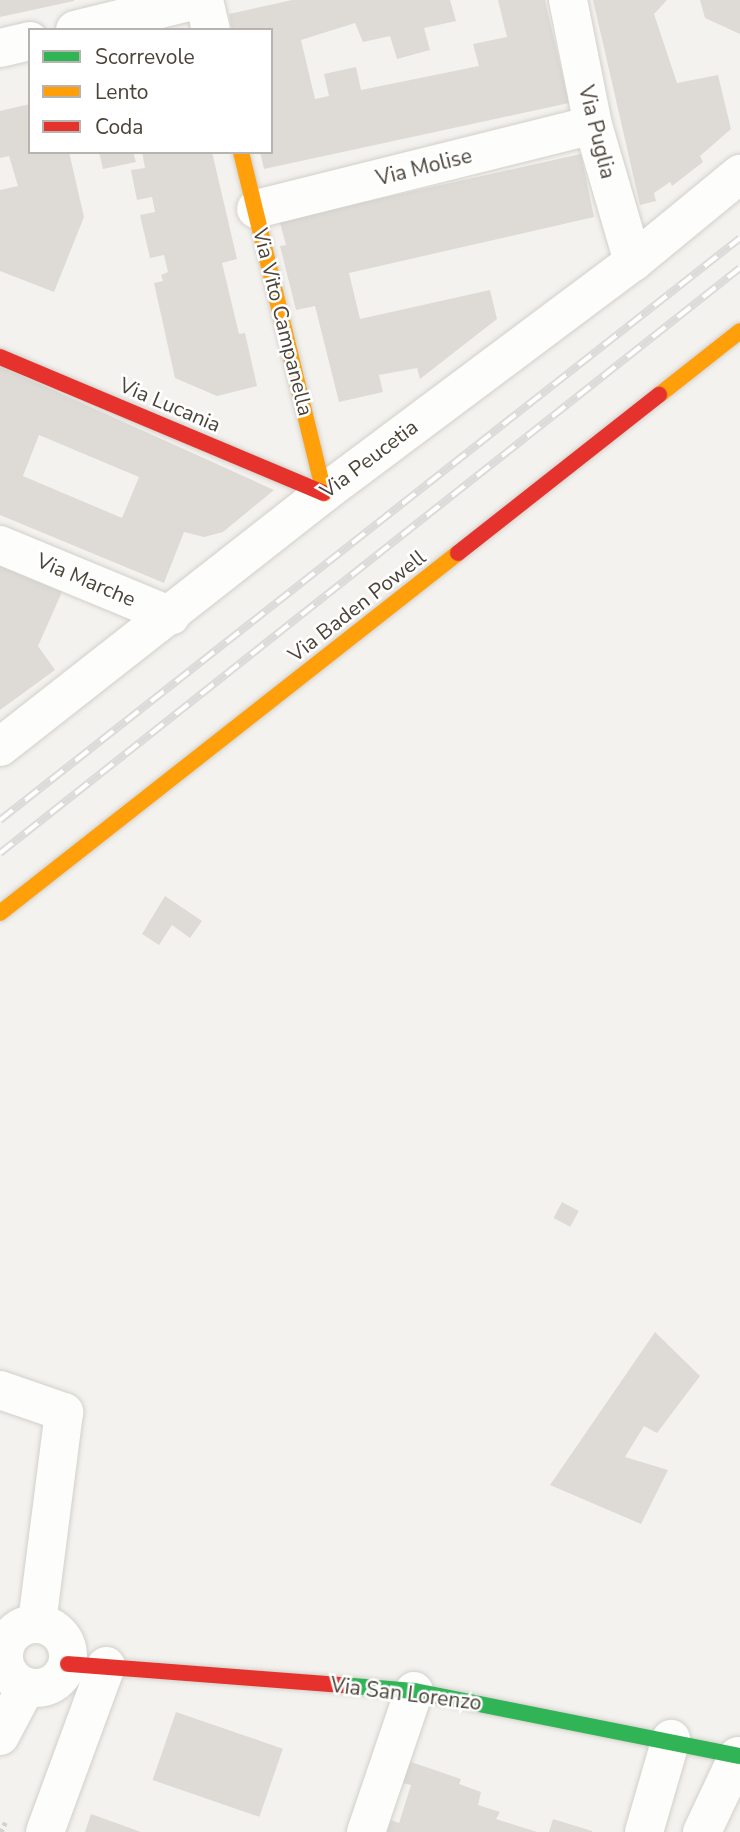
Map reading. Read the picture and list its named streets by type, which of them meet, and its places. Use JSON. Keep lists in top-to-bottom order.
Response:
{
  "streets": {
    "street": [
      "Via Puglia",
      "Via Molise",
      "Via Vito Campanella",
      "Via Lucania",
      "Via Peucetia",
      "Via Marche",
      "Via Baden Powell",
      "Via San Lorenzo"
    ]
  },
  "crossings": [
    ["Via Puglia", "Via Molise"],
    ["Via Puglia", "Via Peucetia"],
    ["Via Molise", "Via Vito Campanella"],
    ["Via Vito Campanella", "Via Lucania"],
    ["Via Vito Campanella", "Via Peucetia"],
    ["Via Lucania", "Via Peucetia"],
    ["Via Peucetia", "Via Marche"]
  ],
  "legend": ["Scorrevole", "Lento", "Coda"]
}
